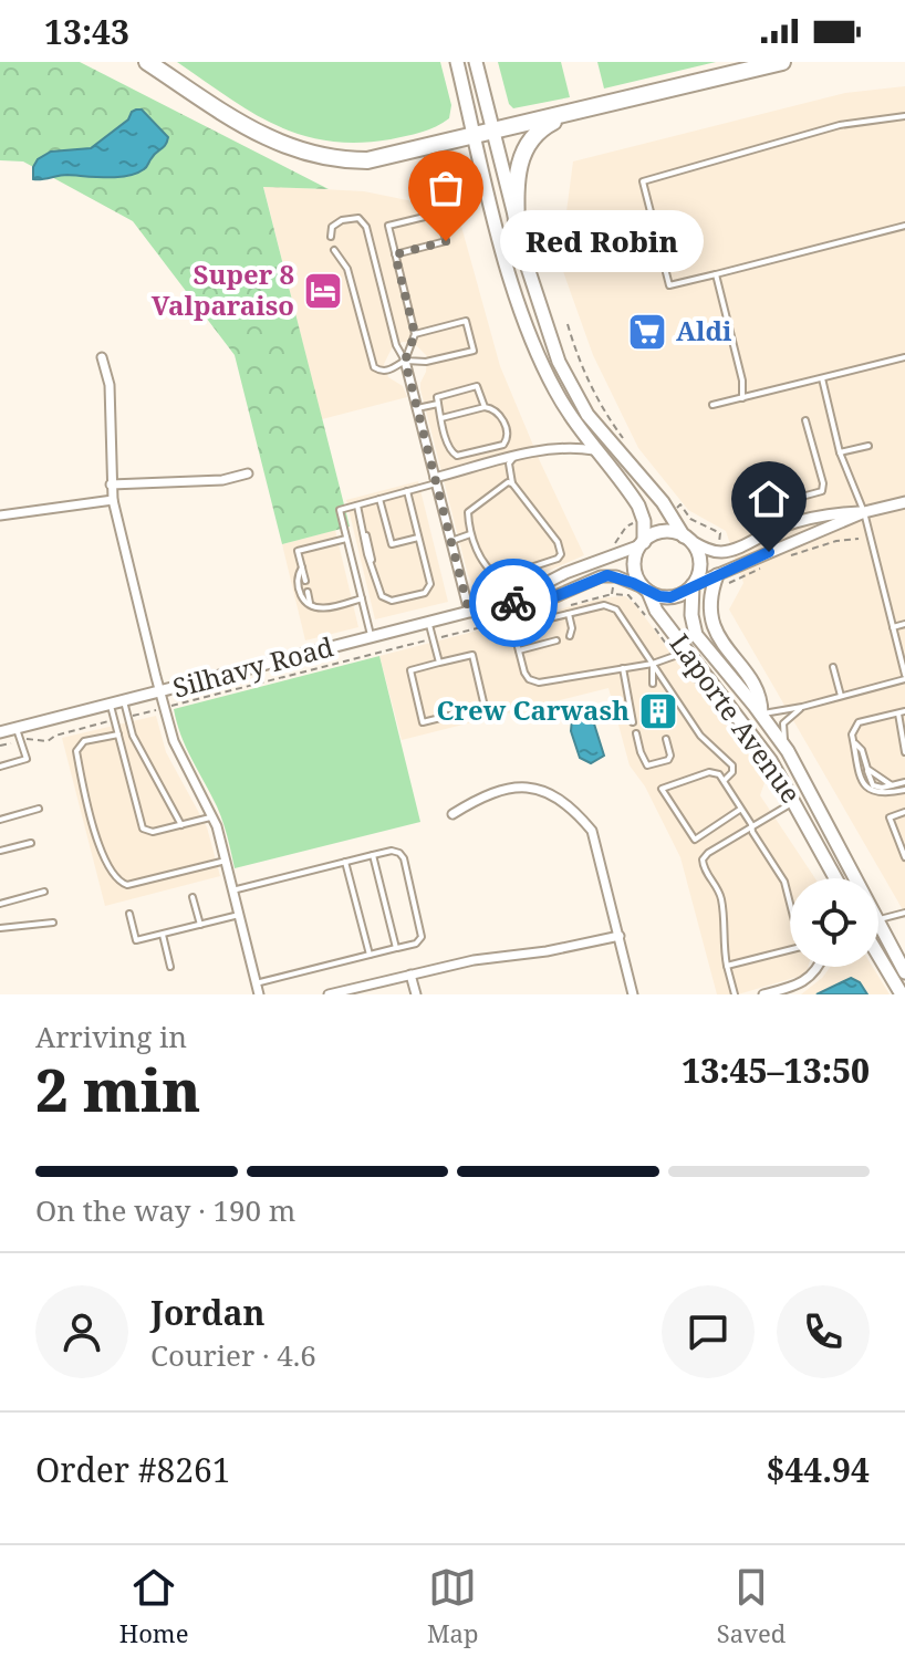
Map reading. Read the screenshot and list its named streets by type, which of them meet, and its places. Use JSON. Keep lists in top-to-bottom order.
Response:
{
  "streets": {
    "main road": ["Laporte Avenue"],
    "street": ["Silhavy Road"]
  },
  "crossings": [
    ["Silhavy Road", "Laporte Avenue"]
  ],
  "places": {
    "other": ["Red Robin"],
    "hotel": ["Super 8 Valparaiso"],
    "supermarket": ["Aldi"],
    "building": ["Crew Carwash"]
  },
  "page": {
    "status": "13:43",
    "bubble": "Red Robin",
    "heading": ["2 min", "Arriving in", "13:45–13:50"],
    "panel": [
      "Jordan",
      "Courier · 4.6",
      "Order #8261",
      "$44.94"
    ],
    "bar": "On the way · 190 m",
    "tabs": ["Home", "Map", "Saved"]
  }
}
